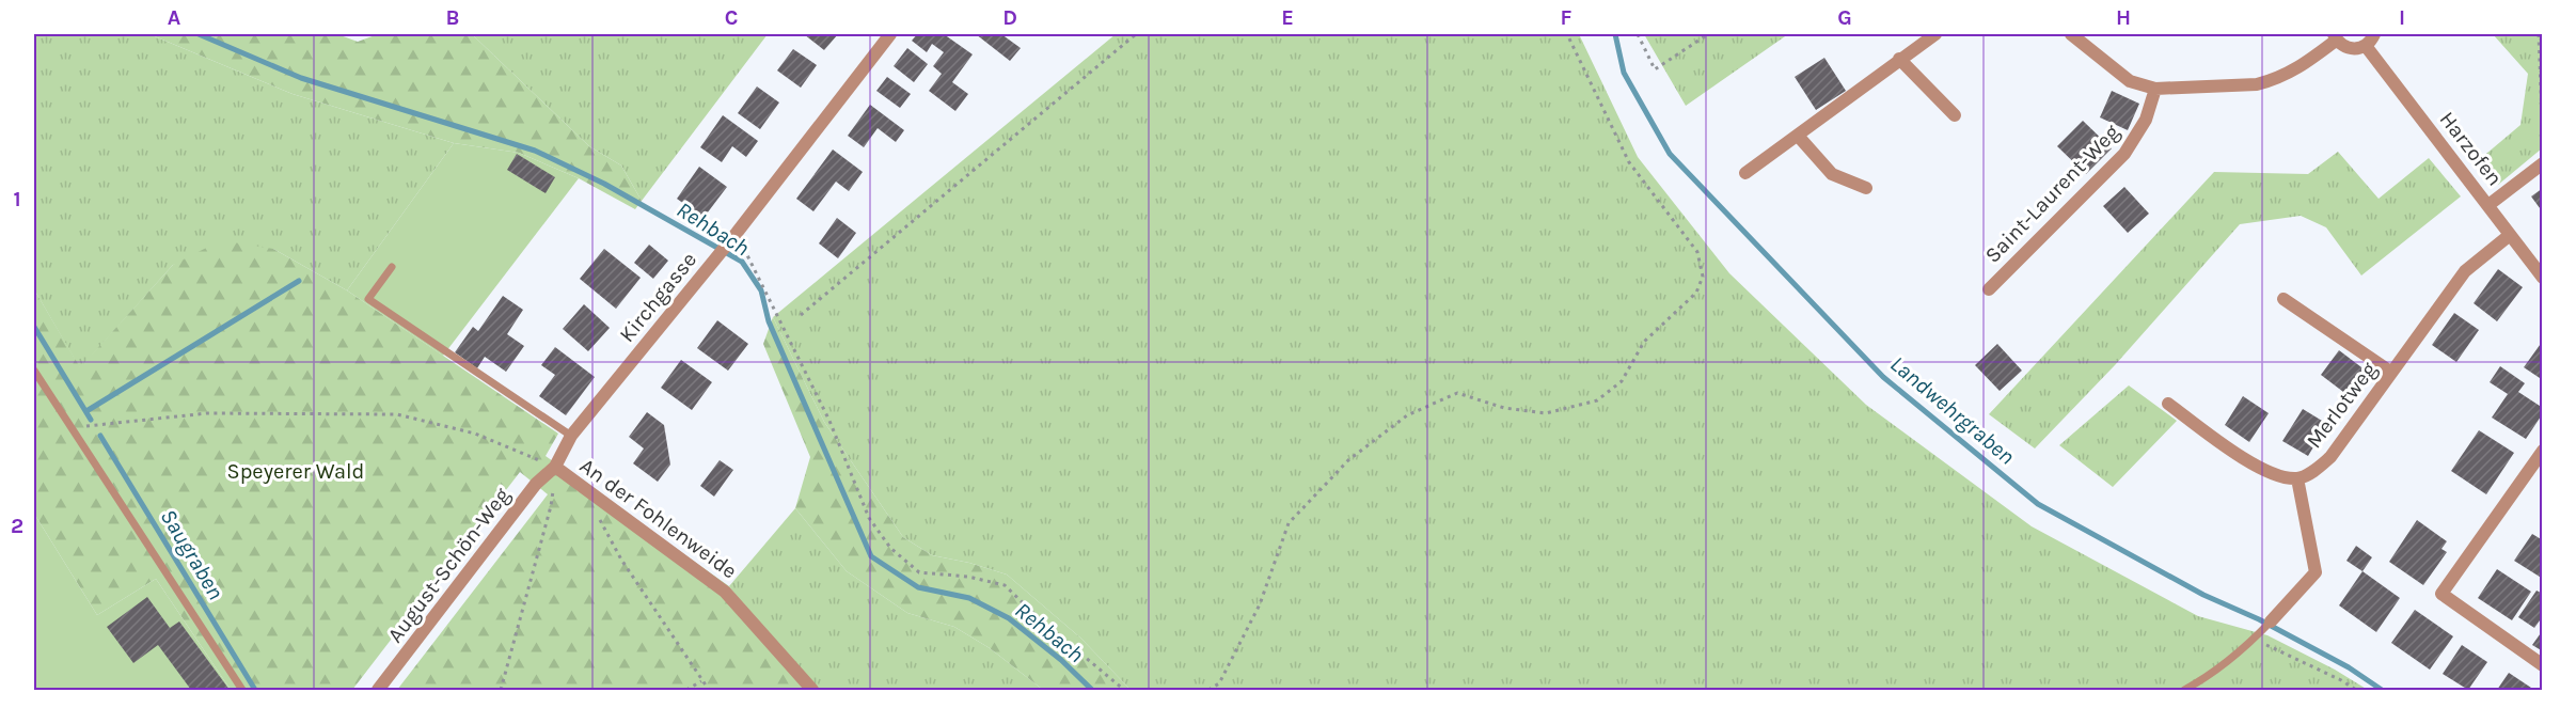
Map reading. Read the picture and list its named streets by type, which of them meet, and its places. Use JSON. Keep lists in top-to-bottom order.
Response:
{
  "streets": {
    "street": [
      "Harzofen",
      "Saint-Laurent-Weg",
      "Kirchgasse",
      "Merlotweg",
      "An der Fohlenweide",
      "August-Schön-Weg"
    ]
  },
  "crossings": [
    ["Harzofen", "Merlotweg"],
    ["Kirchgasse", "An der Fohlenweide"],
    ["Kirchgasse", "August-Schön-Weg"],
    ["An der Fohlenweide", "August-Schön-Weg"]
  ],
  "water": ["Rehbach", "Landwehrgraben", "Saugraben"],
  "parks": ["Speyerer Wald"],
  "grid": {
    "columns": [
      "A",
      "B",
      "C",
      "D",
      "E",
      "F",
      "G",
      "H",
      "I"
    ],
    "rows": ["1", "2"]
  }
}
